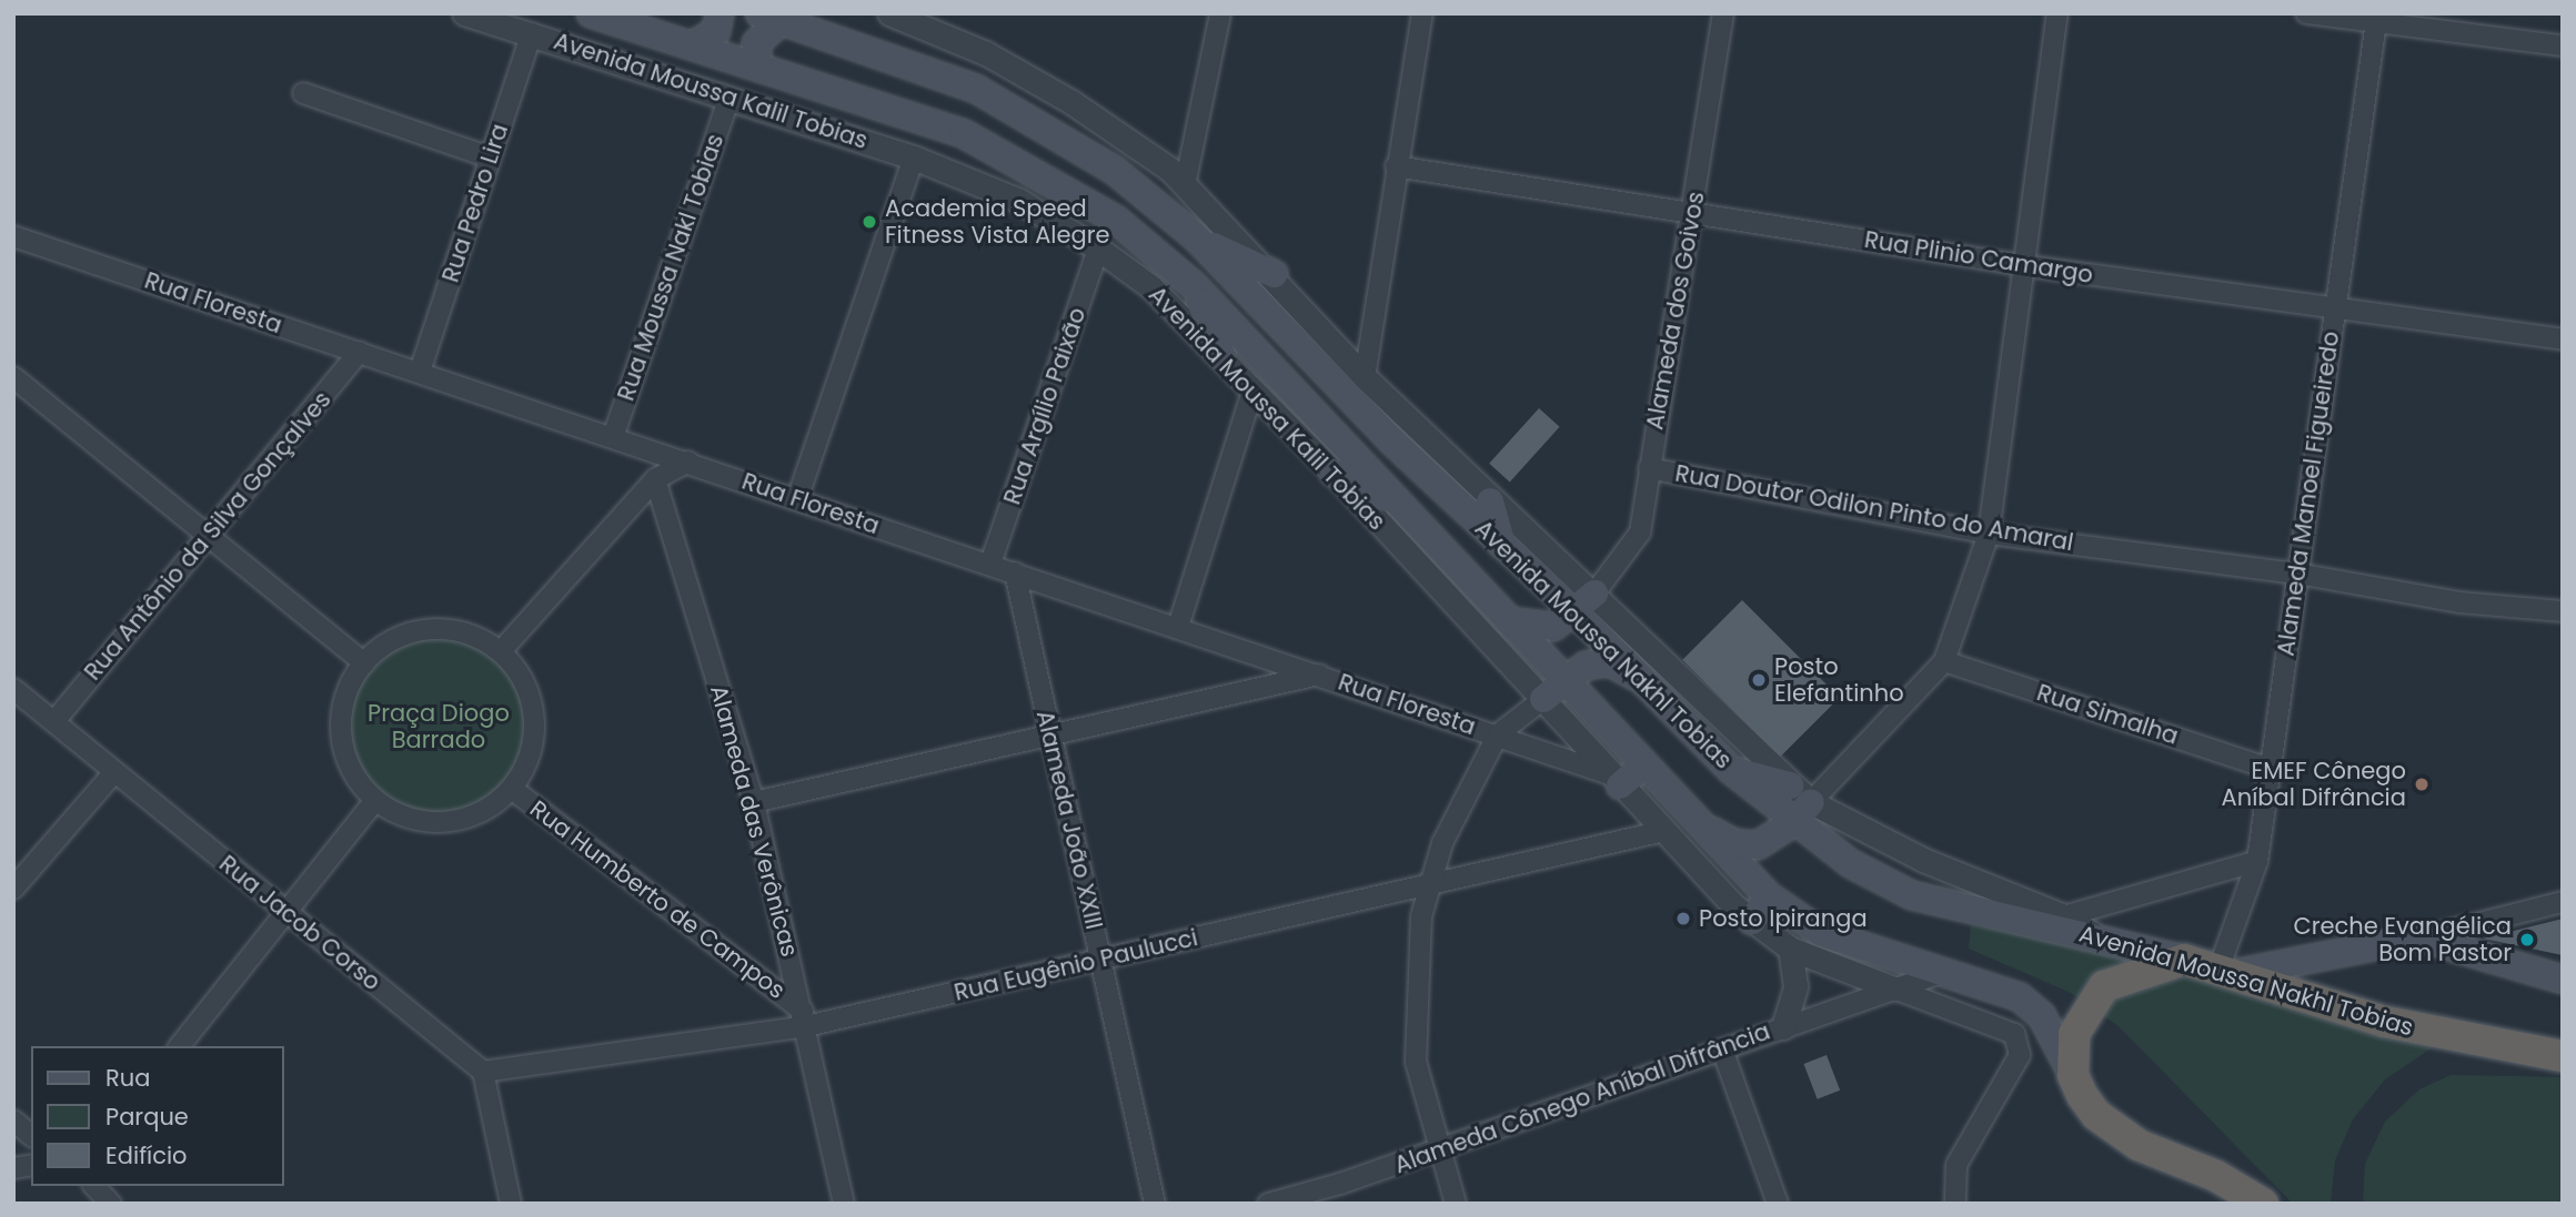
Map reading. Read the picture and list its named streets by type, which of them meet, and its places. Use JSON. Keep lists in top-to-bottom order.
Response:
{
  "streets": {
    "highway": ["Avenida Moussa Nakhl Tobias"],
    "street": [
      "Avenida Moussa Kalil Tobias",
      "Rua Pedro Lira",
      "Rua Plinio Camargo",
      "Rua Moussa Nakl Tobias",
      "Rua Floresta",
      "Alameda dos Goivos",
      "Rua Argílio Paixão",
      "Alameda Manoel Figueiredo",
      "Rua Doutor Odilon Pinto do Amaral",
      "Rua Antônio da Silva Gonçalves",
      "Rua Simalha",
      "Alameda João XXIII",
      "Alameda das Verônicas",
      "Rua Humberto de Campos",
      "Rua Jacob Corso",
      "Rua Eugênio Paulucci",
      "Alameda Cônego Aníbal Difrância"
    ]
  },
  "crossings": [
    ["Avenida Moussa Kalil Tobias", "Rua Pedro Lira"],
    ["Avenida Moussa Kalil Tobias", "Rua Moussa Nakl Tobias"],
    ["Avenida Moussa Kalil Tobias", "Rua Floresta"],
    ["Avenida Moussa Kalil Tobias", "Rua Argílio Paixão"],
    ["Avenida Moussa Kalil Tobias", "Rua Eugênio Paulucci"],
    ["Avenida Moussa Kalil Tobias", "Alameda Cônego Aníbal Difrância"],
    ["Rua Pedro Lira", "Rua Floresta"],
    ["Rua Plinio Camargo", "Alameda dos Goivos"],
    ["Rua Plinio Camargo", "Alameda Manoel Figueiredo"],
    ["Rua Moussa Nakl Tobias", "Rua Floresta"],
    ["Rua Floresta", "Rua Argílio Paixão"],
    ["Rua Floresta", "Rua Antônio da Silva Gonçalves"],
    ["Rua Floresta", "Alameda João XXIII"],
    ["Alameda dos Goivos", "Rua Doutor Odilon Pinto do Amaral"],
    ["Alameda dos Goivos", "Avenida Moussa Nakhl Tobias"],
    ["Alameda Manoel Figueiredo", "Rua Doutor Odilon Pinto do Amaral"],
    ["Alameda Manoel Figueiredo", "Avenida Moussa Nakhl Tobias"],
    ["Alameda Manoel Figueiredo", "Rua Simalha"],
    ["Rua Antônio da Silva Gonçalves", "Rua Jacob Corso"],
    ["Avenida Moussa Nakhl Tobias", "Alameda Cônego Aníbal Difrância"],
    ["Alameda João XXIII", "Rua Eugênio Paulucci"],
    ["Alameda das Verônicas", "Rua Humberto de Campos"],
    ["Alameda das Verônicas", "Rua Eugênio Paulucci"],
    ["Rua Humberto de Campos", "Rua Eugênio Paulucci"],
    ["Rua Jacob Corso", "Rua Eugênio Paulucci"]
  ],
  "parks": ["Praça Diogo Barrado"],
  "places": [
    "Academia Speed Fitness Vista Alegre",
    "Posto Elefantinho",
    "EMEF Cônego Aníbal Difrância",
    "Posto Ipiranga",
    "Creche Evangélica Bom Pastor"
  ],
  "legend": ["Rua", "Parque", "Edifício"]
}
